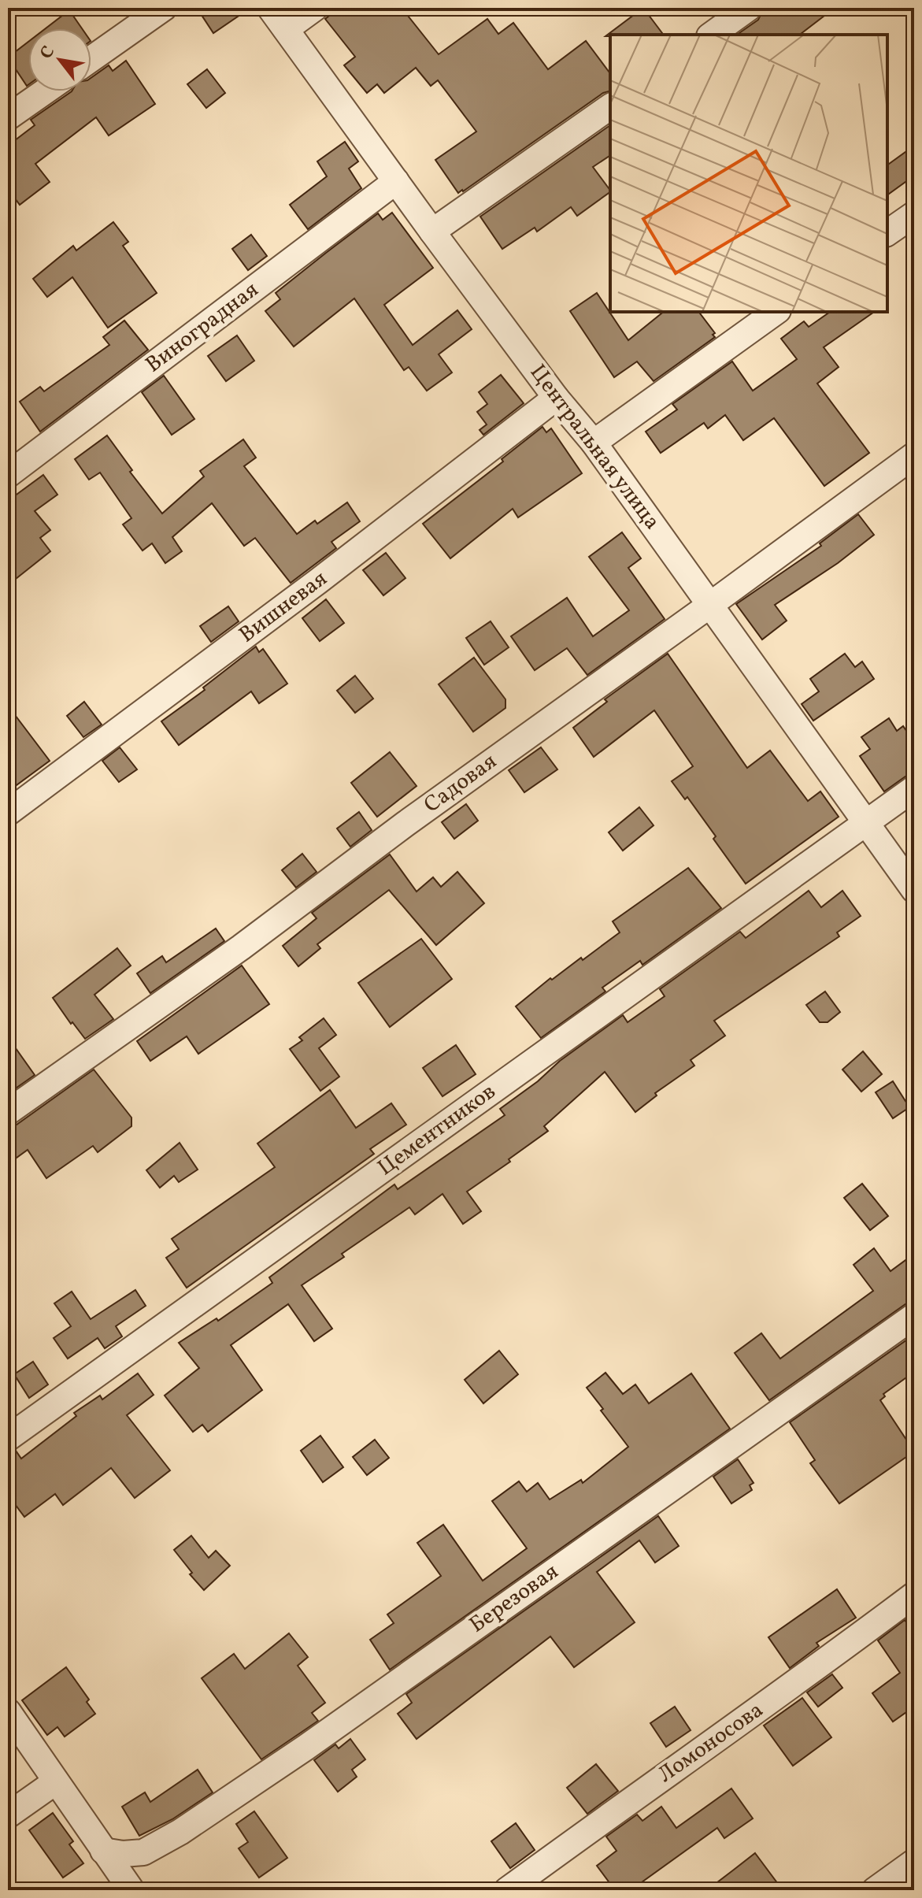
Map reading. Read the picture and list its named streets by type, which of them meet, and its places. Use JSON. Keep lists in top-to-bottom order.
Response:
{
  "streets": {
    "street": [
      "Виноградная",
      "Центральная улица",
      "Вишневая",
      "Садовая",
      "Цементников",
      "Березовая",
      "Ломоносова"
    ]
  },
  "crossings": [
    ["Виноградная", "Центральная улица"],
    ["Центральная улица", "Вишневая"],
    ["Центральная улица", "Садовая"],
    ["Центральная улица", "Цементников"]
  ],
  "north": "top left"
}
